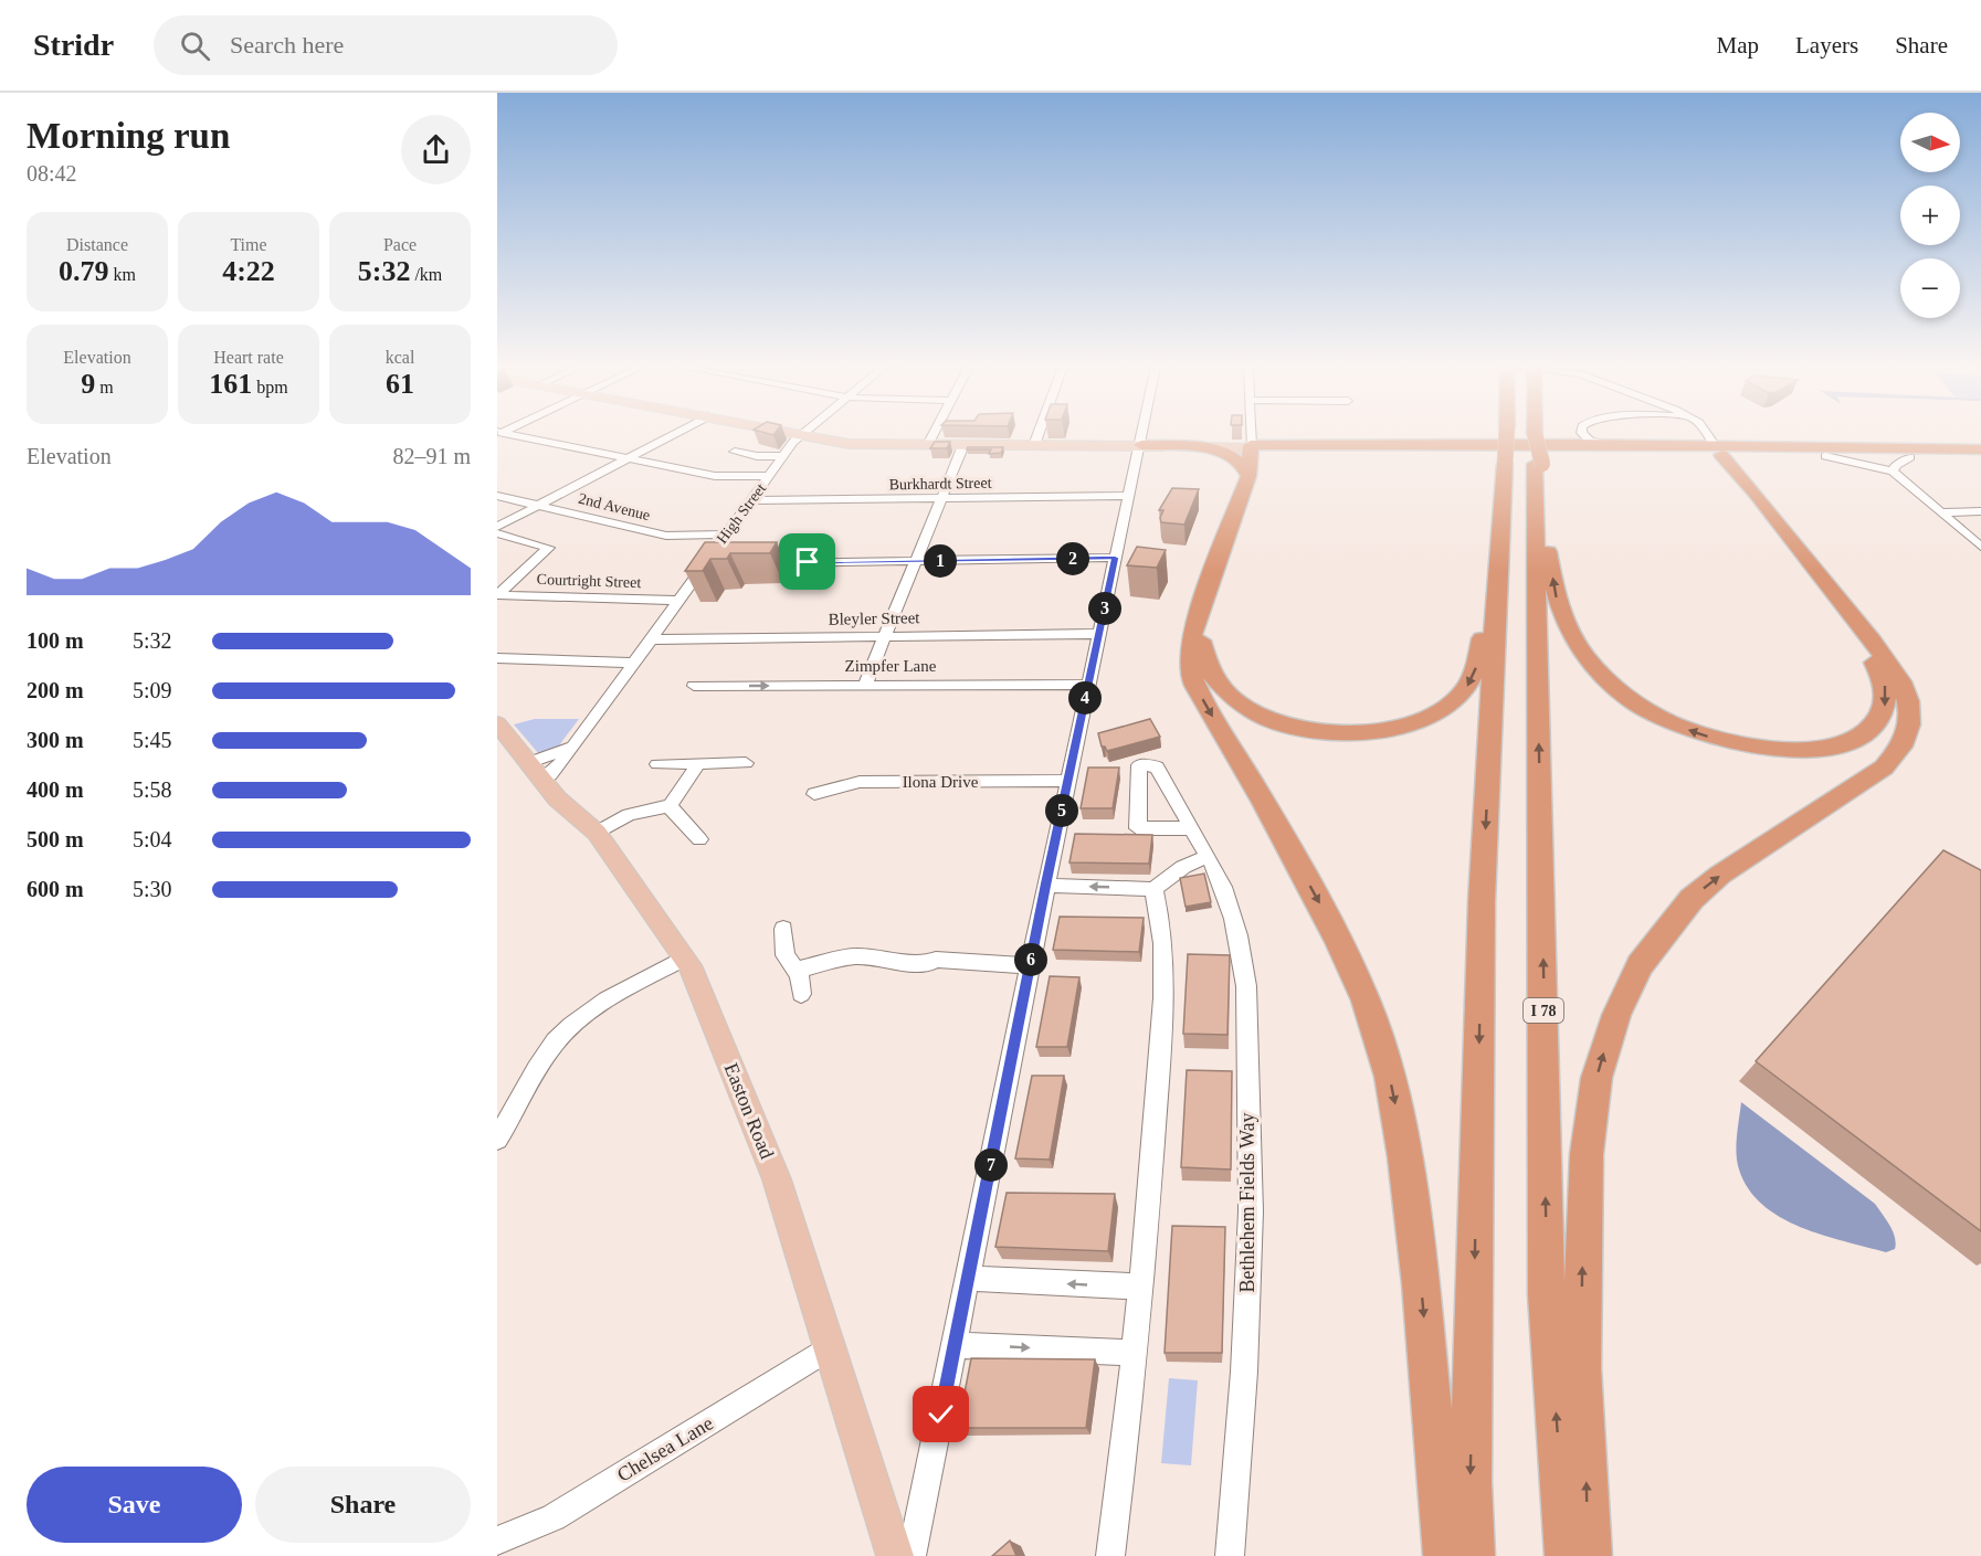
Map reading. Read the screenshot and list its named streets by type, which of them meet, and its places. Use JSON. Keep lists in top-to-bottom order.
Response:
{
  "streets": {
    "highway": ["I 78"],
    "main road": ["Easton Road"],
    "street": [
      "Burkhardt Street",
      "2nd Avenue",
      "High Street",
      "Courtright Street",
      "Bleyler Street",
      "Zimpfer Lane",
      "Ilona Drive",
      "Bethlehem Fields Way",
      "Chelsea Lane"
    ]
  },
  "crossings": [
    ["Burkhardt Street", "High Street"],
    ["2nd Avenue", "High Street"],
    ["High Street", "Courtright Street"],
    ["High Street", "Bleyler Street"],
    ["High Street", "Easton Road"],
    ["Easton Road", "Chelsea Lane"]
  ],
  "north": "right",
  "page": {
    "header": "Stridr",
    "search": "Search here",
    "nav": ["Map", "Layers", "Share"],
    "heading": ["Morning run", "08:42"],
    "map_buttons": ["+", "−"],
    "stats": [
      ["Distance", "0.79 km"],
      ["Time", "4:22"],
      ["Pace", "5:32 /km"],
      ["Elevation", "9 m"],
      ["Heart rate", "161 bpm"],
      ["kcal", "61"]
    ],
    "chart": ["Elevation", "82–91 m"],
    "pins": [
      "2",
      "1",
      "3",
      "4",
      "5",
      "6",
      "7"
    ],
    "list": [
      {
        "name": "100 m",
        "note": "5:32"
      },
      {
        "name": "200 m",
        "note": "5:09"
      },
      {
        "name": "300 m",
        "note": "5:45"
      },
      {
        "name": "400 m",
        "note": "5:58"
      },
      {
        "name": "500 m",
        "note": "5:04"
      },
      {
        "name": "600 m",
        "note": "5:30"
      }
    ],
    "buttons": ["Save", "Share"]
  }
}
